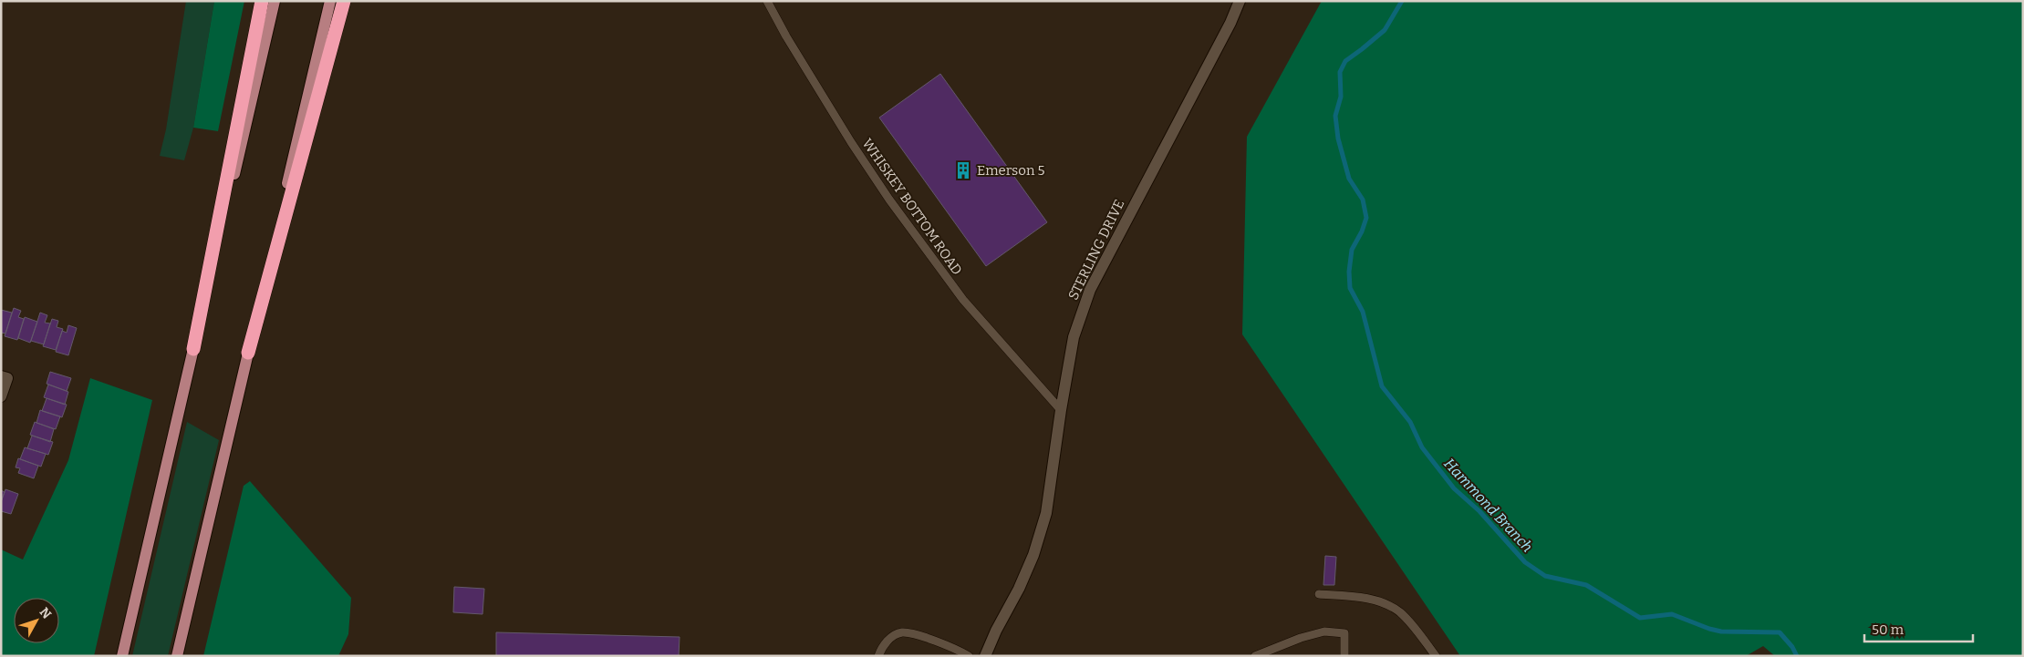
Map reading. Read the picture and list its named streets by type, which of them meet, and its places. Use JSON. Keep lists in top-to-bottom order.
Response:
{
  "streets": {
    "street": ["STERLING DRIVE"],
    "lane": ["WHISKEY BOTTOM ROAD"]
  },
  "crossings": [
    ["WHISKEY BOTTOM ROAD", "STERLING DRIVE"]
  ],
  "water": ["Hammond Branch"],
  "places": {
    "building": ["Emerson 5"]
  },
  "scale_bar": "50 m",
  "north": "top right"
}
